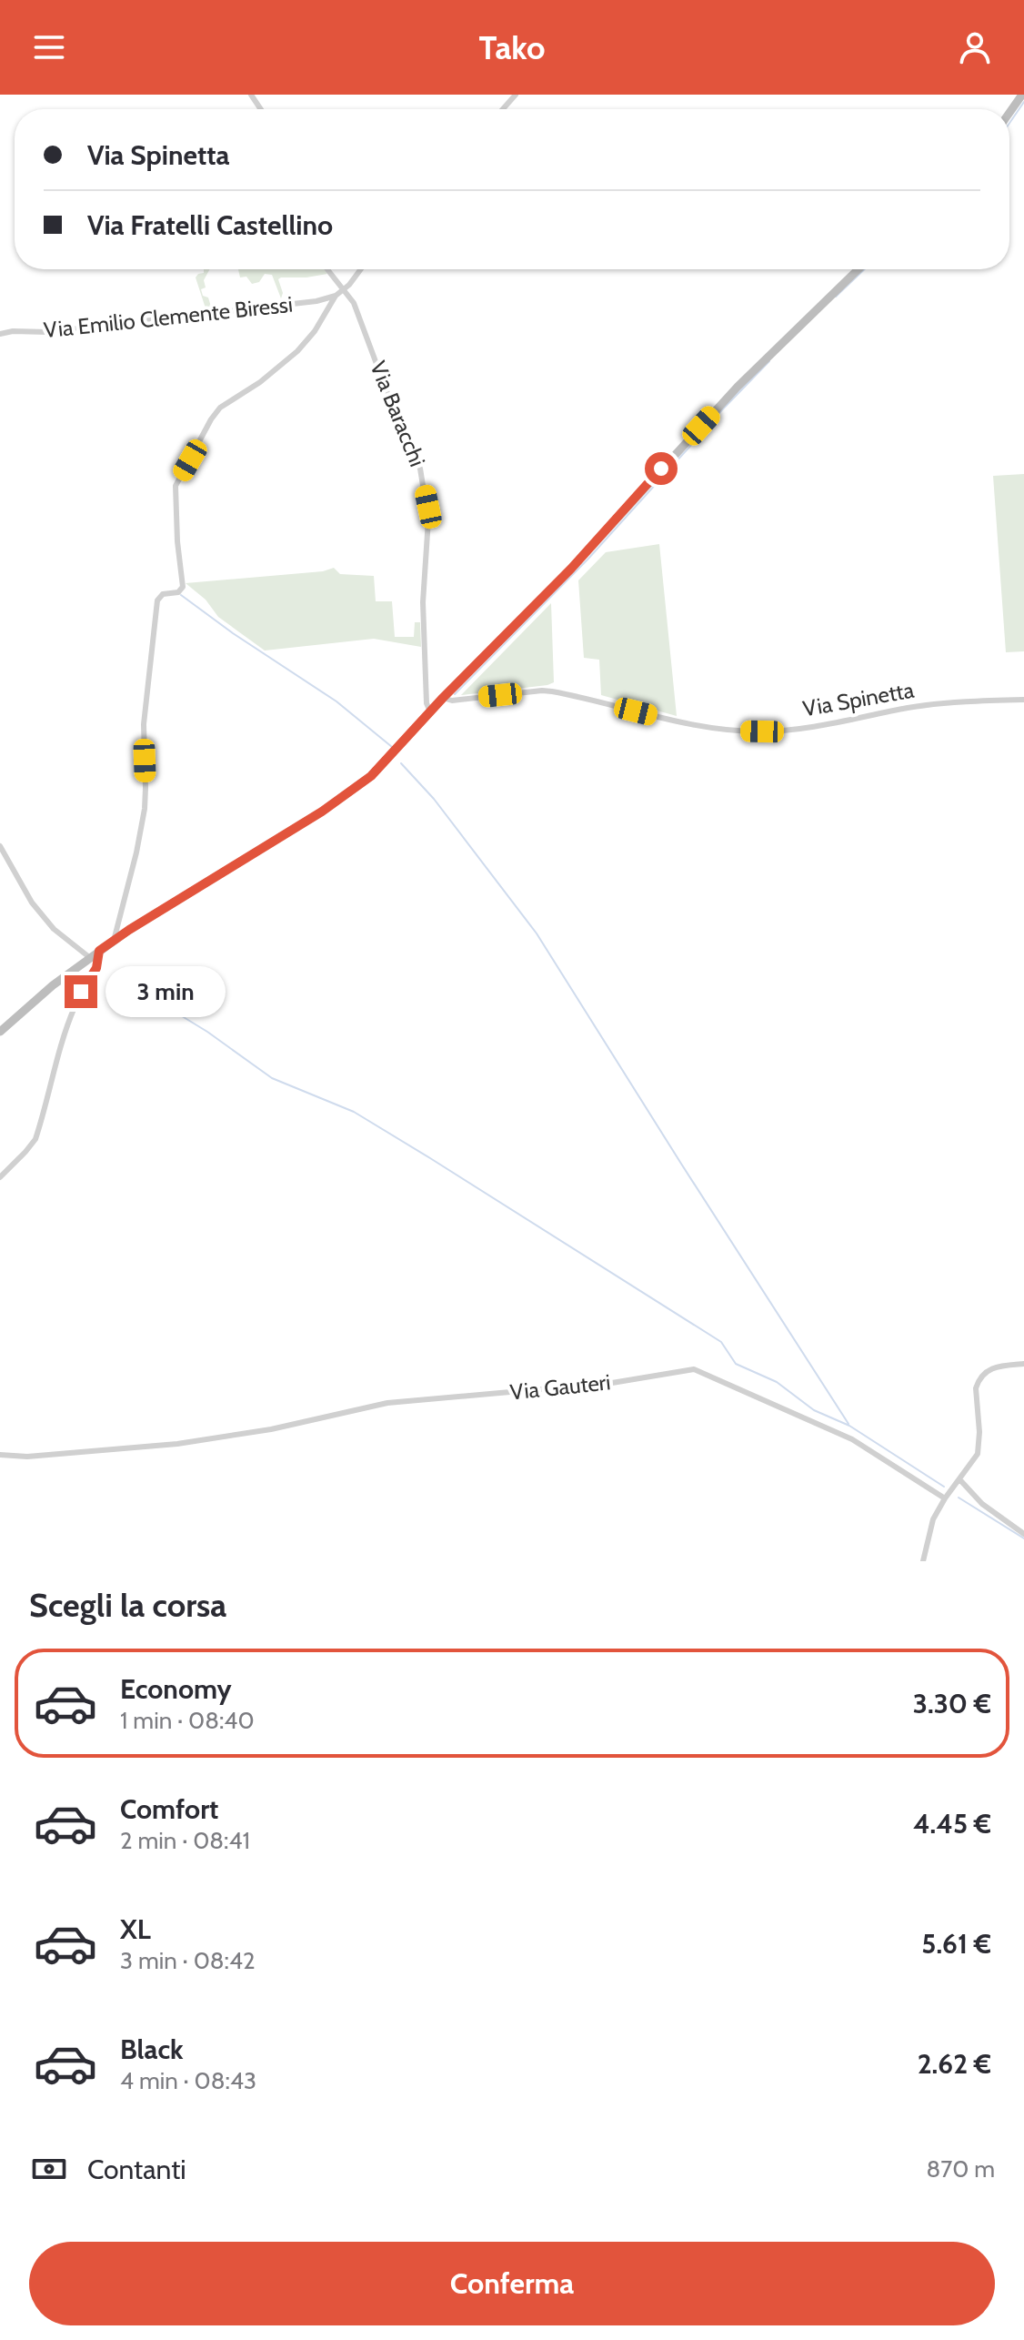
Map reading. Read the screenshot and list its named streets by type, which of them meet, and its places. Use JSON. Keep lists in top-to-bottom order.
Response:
{
  "streets": {
    "street": [
      "Via Emilio Clemente Biressi",
      "Via Baracchi",
      "Via Spinetta",
      "Via Gauteri"
    ]
  },
  "crossings": [
    ["Via Emilio Clemente Biressi", "Via Baracchi"]
  ],
  "page": {
    "header": "Tako",
    "banner": ["Via Spinetta", "Via Fratelli Castellino"],
    "bubble": "3 min",
    "heading": "Scegli la corsa",
    "list": [
      {
        "name": "Economy",
        "note": "1 min · 08:40",
        "value": "3.30 €"
      },
      {
        "name": "Comfort",
        "note": "2 min · 08:41",
        "value": "4.45 €"
      },
      {
        "name": "XL",
        "note": "3 min · 08:42",
        "value": "5.61 €"
      },
      {
        "name": "Black",
        "note": "4 min · 08:43",
        "value": "2.62 €"
      }
    ],
    "pay": ["Contanti", "870 m"],
    "buttons": "Conferma"
  }
}
